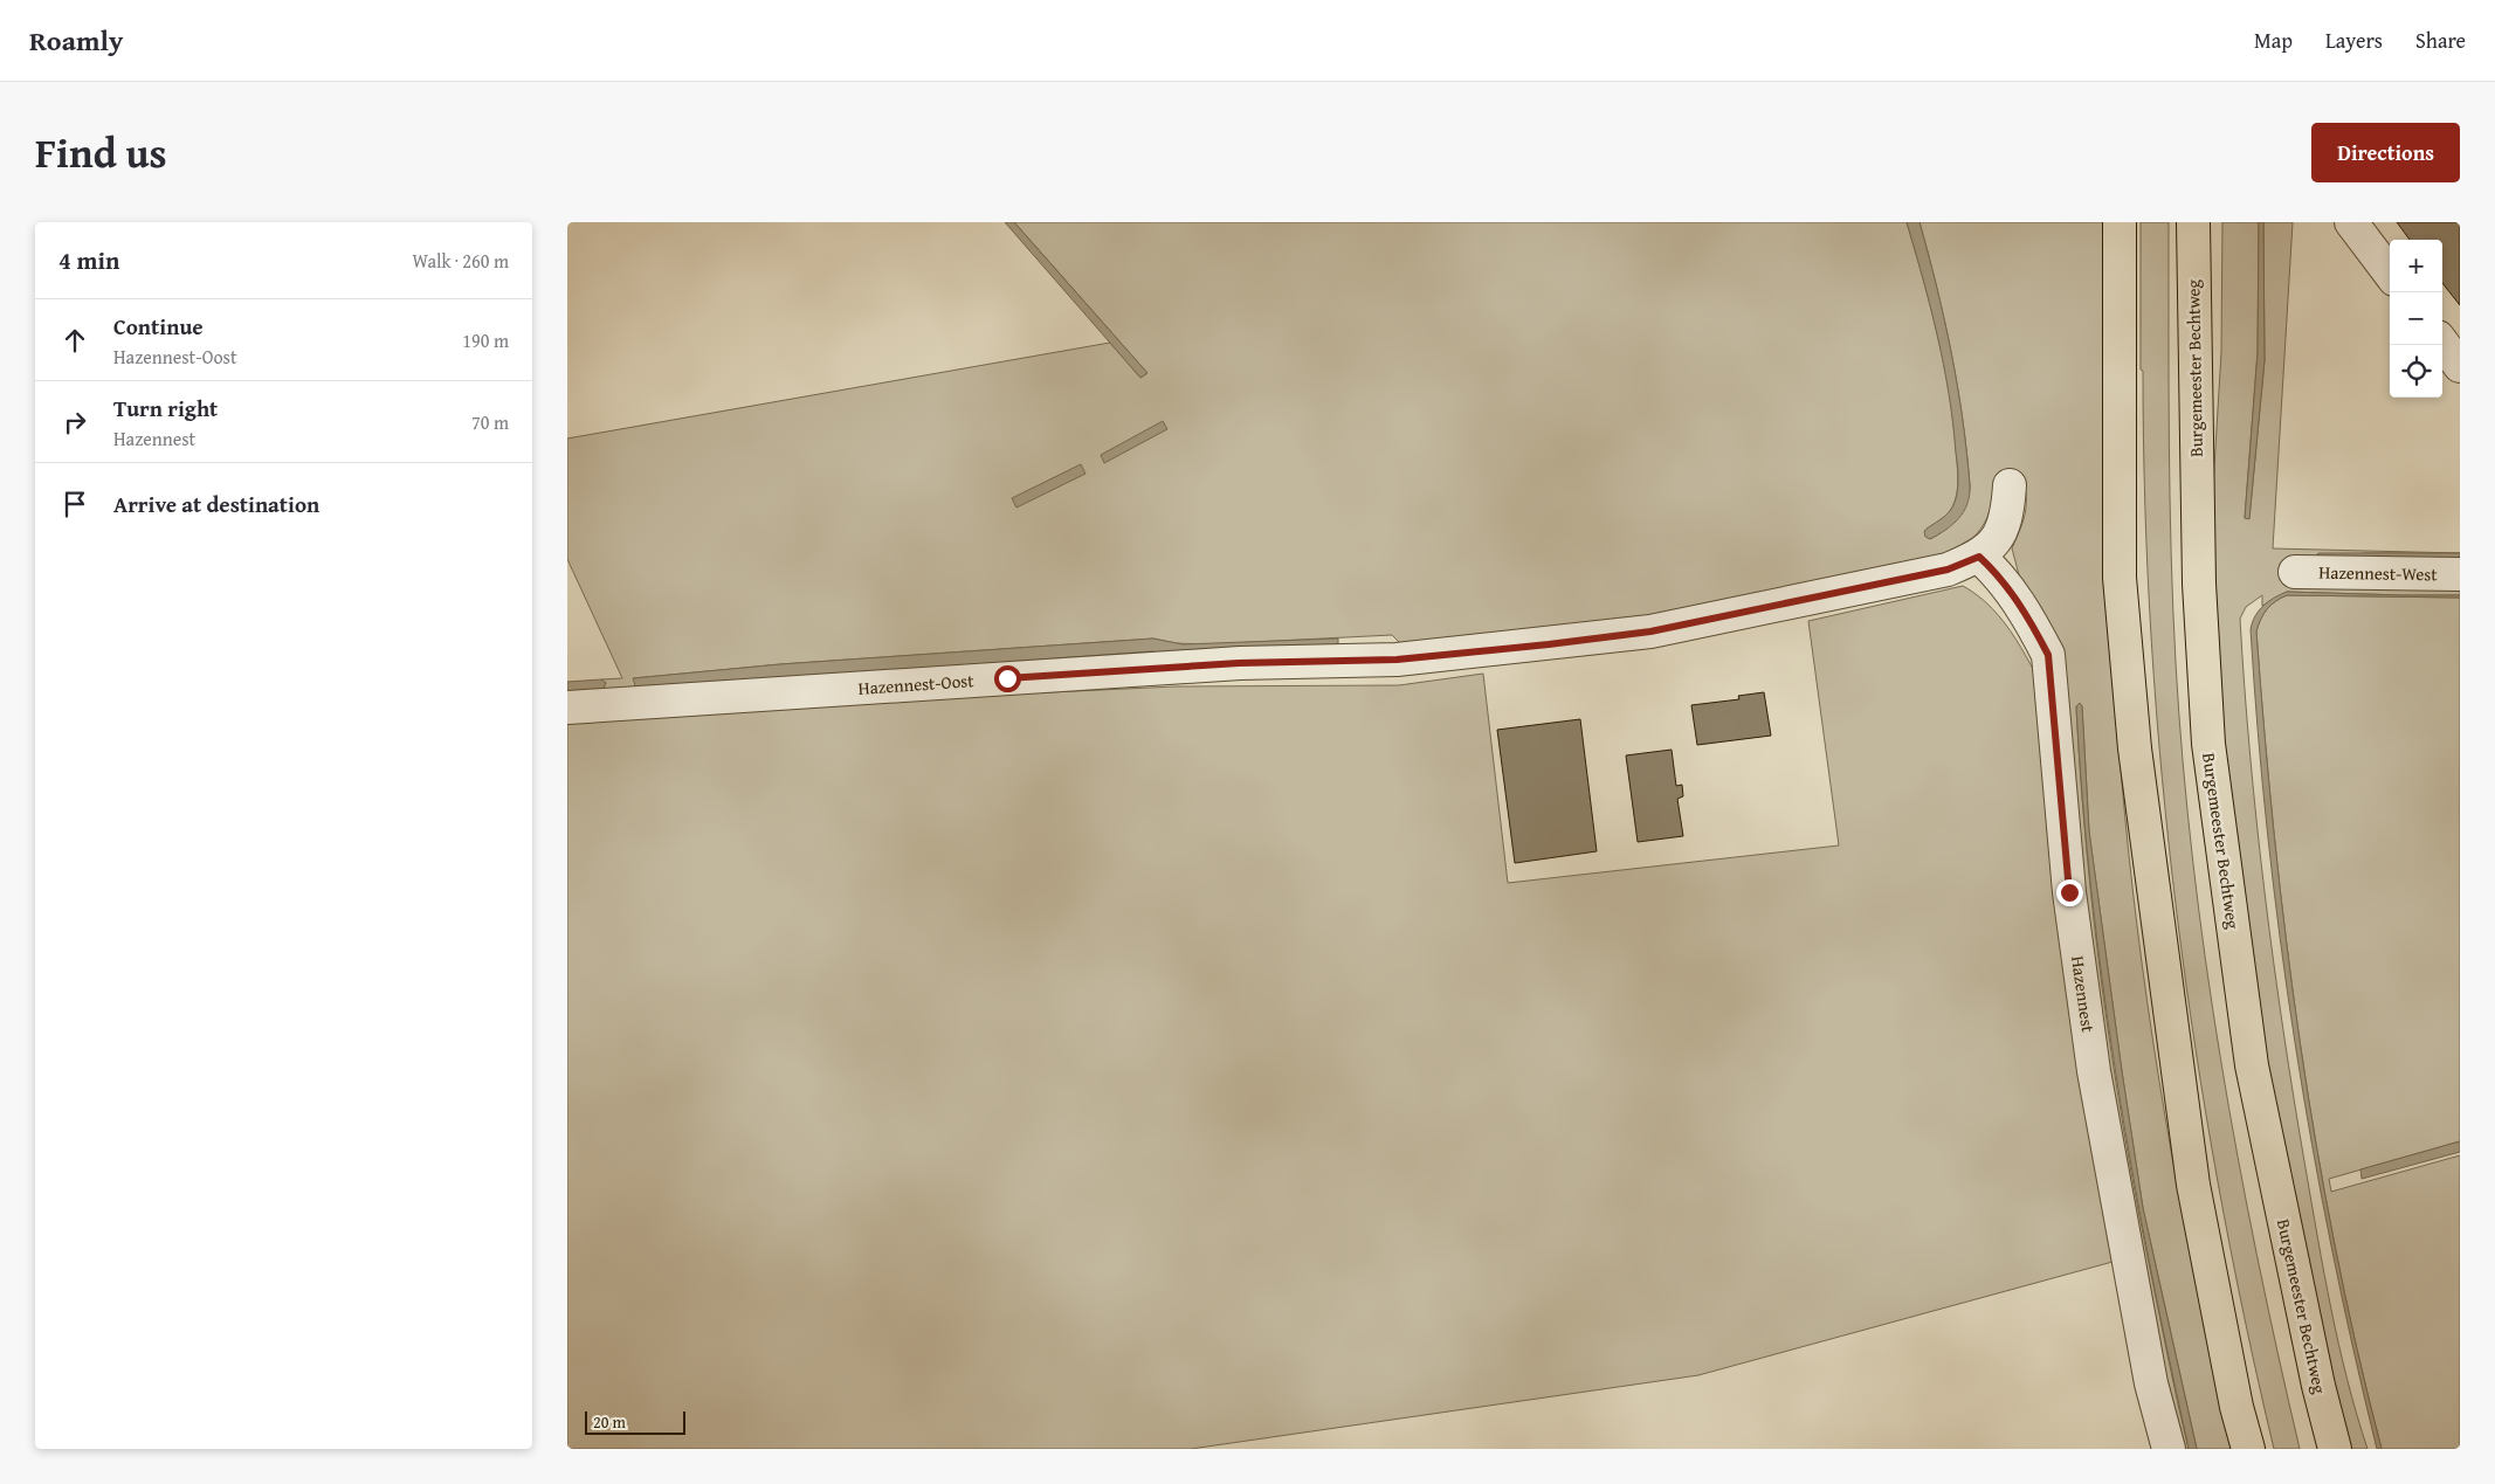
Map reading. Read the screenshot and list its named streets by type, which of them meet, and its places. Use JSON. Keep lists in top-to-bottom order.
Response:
{
  "streets": {
    "main road": ["Burgemeester Bechtweg"],
    "street": ["Hazennest-West", "Hazennest-Oost", "Hazennest"]
  },
  "crossings": [
    ["Hazennest-Oost", "Hazennest"]
  ],
  "scale_bar": "20 m",
  "page": {
    "header": "Roamly",
    "nav": ["Map", "Layers", "Share"],
    "title": "Find us",
    "buttons": "Directions",
    "heading": ["4 min", "Walk · 260 m"],
    "map_buttons": ["+", "−"],
    "list": [
      ["Continue", "Hazennest-Oost", "190 m"],
      ["Turn right", "Hazennest", "70 m"],
      "Arrive at destination"
    ],
    "scale": "20 m"
  }
}
